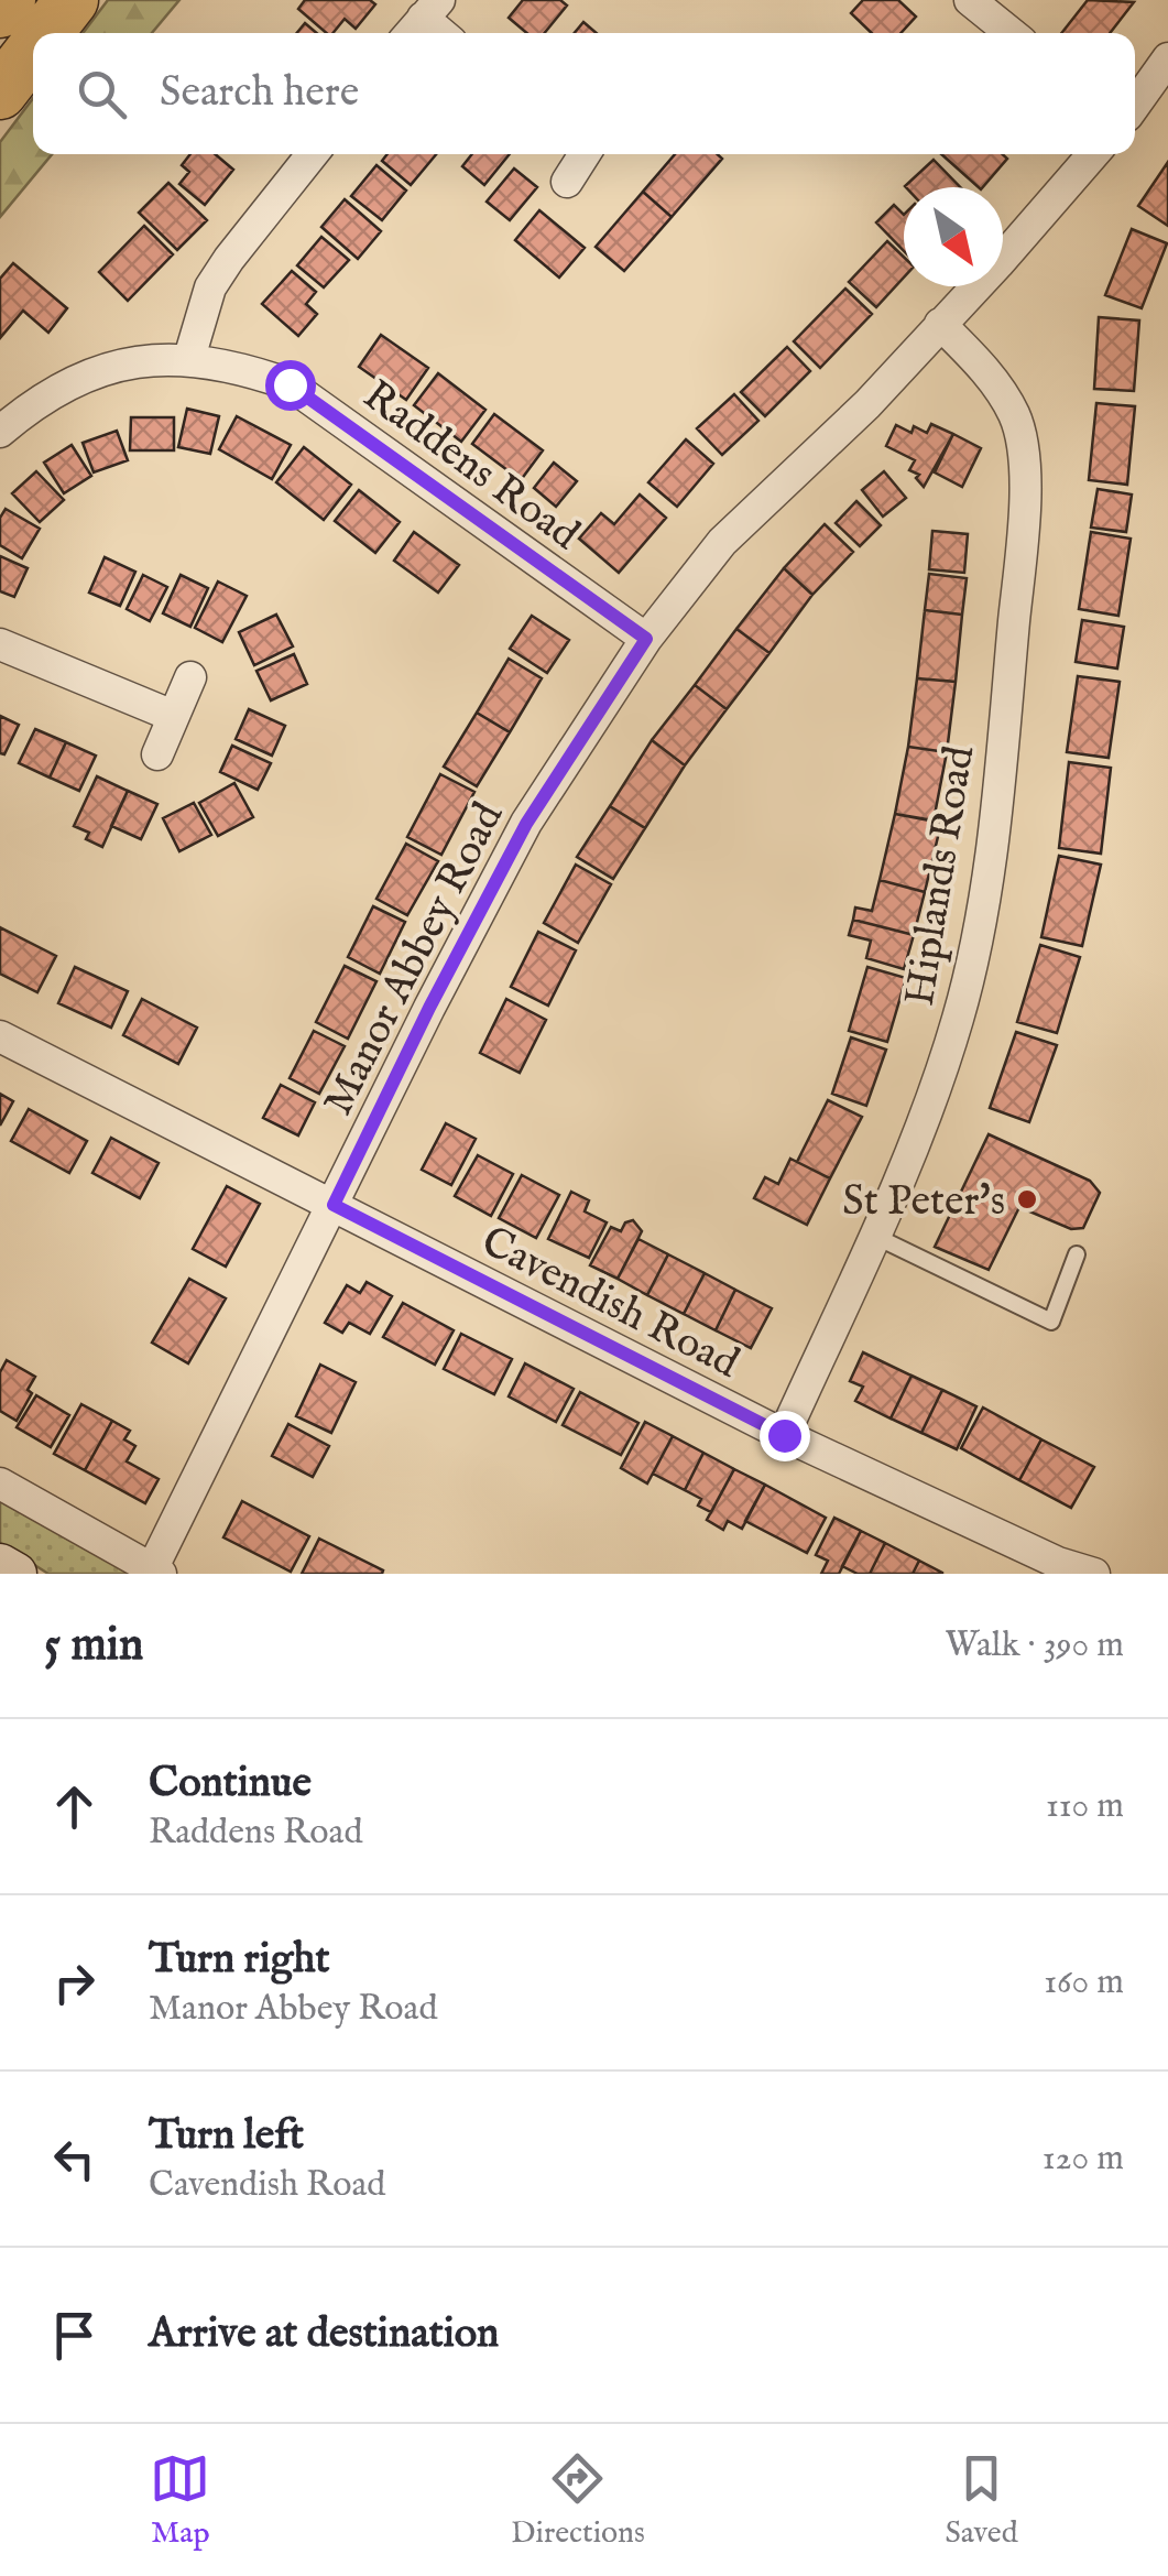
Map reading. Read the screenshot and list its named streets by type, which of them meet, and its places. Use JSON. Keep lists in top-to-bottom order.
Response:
{
  "streets": {
    "street": [
      "Raddens Road",
      "Hiplands Road",
      "Manor Abbey Road",
      "Cavendish Road"
    ]
  },
  "crossings": [
    ["Raddens Road", "Manor Abbey Road"],
    ["Hiplands Road", "Manor Abbey Road"],
    ["Hiplands Road", "Cavendish Road"],
    ["Manor Abbey Road", "Cavendish Road"]
  ],
  "places": ["St Peter's"],
  "north": "bottom right",
  "page": {
    "search": "Search here",
    "heading": ["5 min", "Walk · 390 m"],
    "list": [
      ["Continue", "Raddens Road", "110 m"],
      ["Turn right", "Manor Abbey Road", "160 m"],
      ["Turn left", "Cavendish Road", "120 m"],
      "Arrive at destination"
    ],
    "nav": ["Map", "Directions", "Saved"]
  }
}
